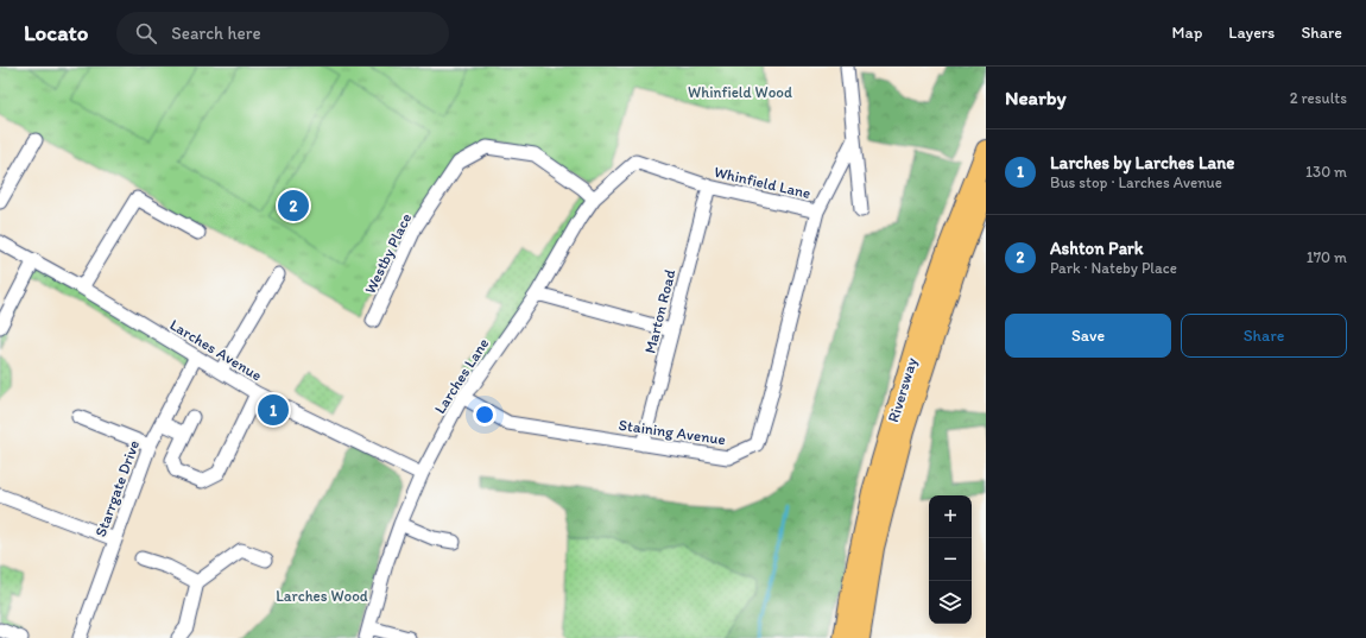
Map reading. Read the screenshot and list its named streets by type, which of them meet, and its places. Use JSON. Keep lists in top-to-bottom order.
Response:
{
  "streets": {
    "highway": ["Riversway"],
    "street": [
      "Whinfield Lane",
      "Westby Place",
      "Marton Road",
      "Larches Avenue",
      "Larches Lane",
      "Staining Avenue",
      "Starrgate Drive"
    ]
  },
  "crossings": [
    ["Whinfield Lane", "Marton Road"],
    ["Whinfield Lane", "Larches Lane"],
    ["Whinfield Lane", "Staining Avenue"],
    ["Westby Place", "Larches Lane"],
    ["Marton Road", "Staining Avenue"],
    ["Larches Avenue", "Larches Lane"],
    ["Larches Avenue", "Starrgate Drive"],
    ["Larches Lane", "Staining Avenue"]
  ],
  "parks": ["Whinfield Wood", "Larches Wood"],
  "page": {
    "header": "Locato",
    "search": "Search here",
    "nav": ["Map", "Layers", "Share"],
    "heading": ["Nearby", "2 results"],
    "list": [
      {
        "mark": "1",
        "name": "Larches by Larches Lane",
        "note": "Bus stop · Larches Avenue",
        "value": "130 m"
      },
      {
        "mark": "2",
        "name": "Ashton Park",
        "note": "Park · Nateby Place",
        "value": "170 m"
      }
    ],
    "pins": ["2", "1"],
    "buttons": ["Save", "Share"],
    "map_buttons": ["+", "−"]
  }
}
